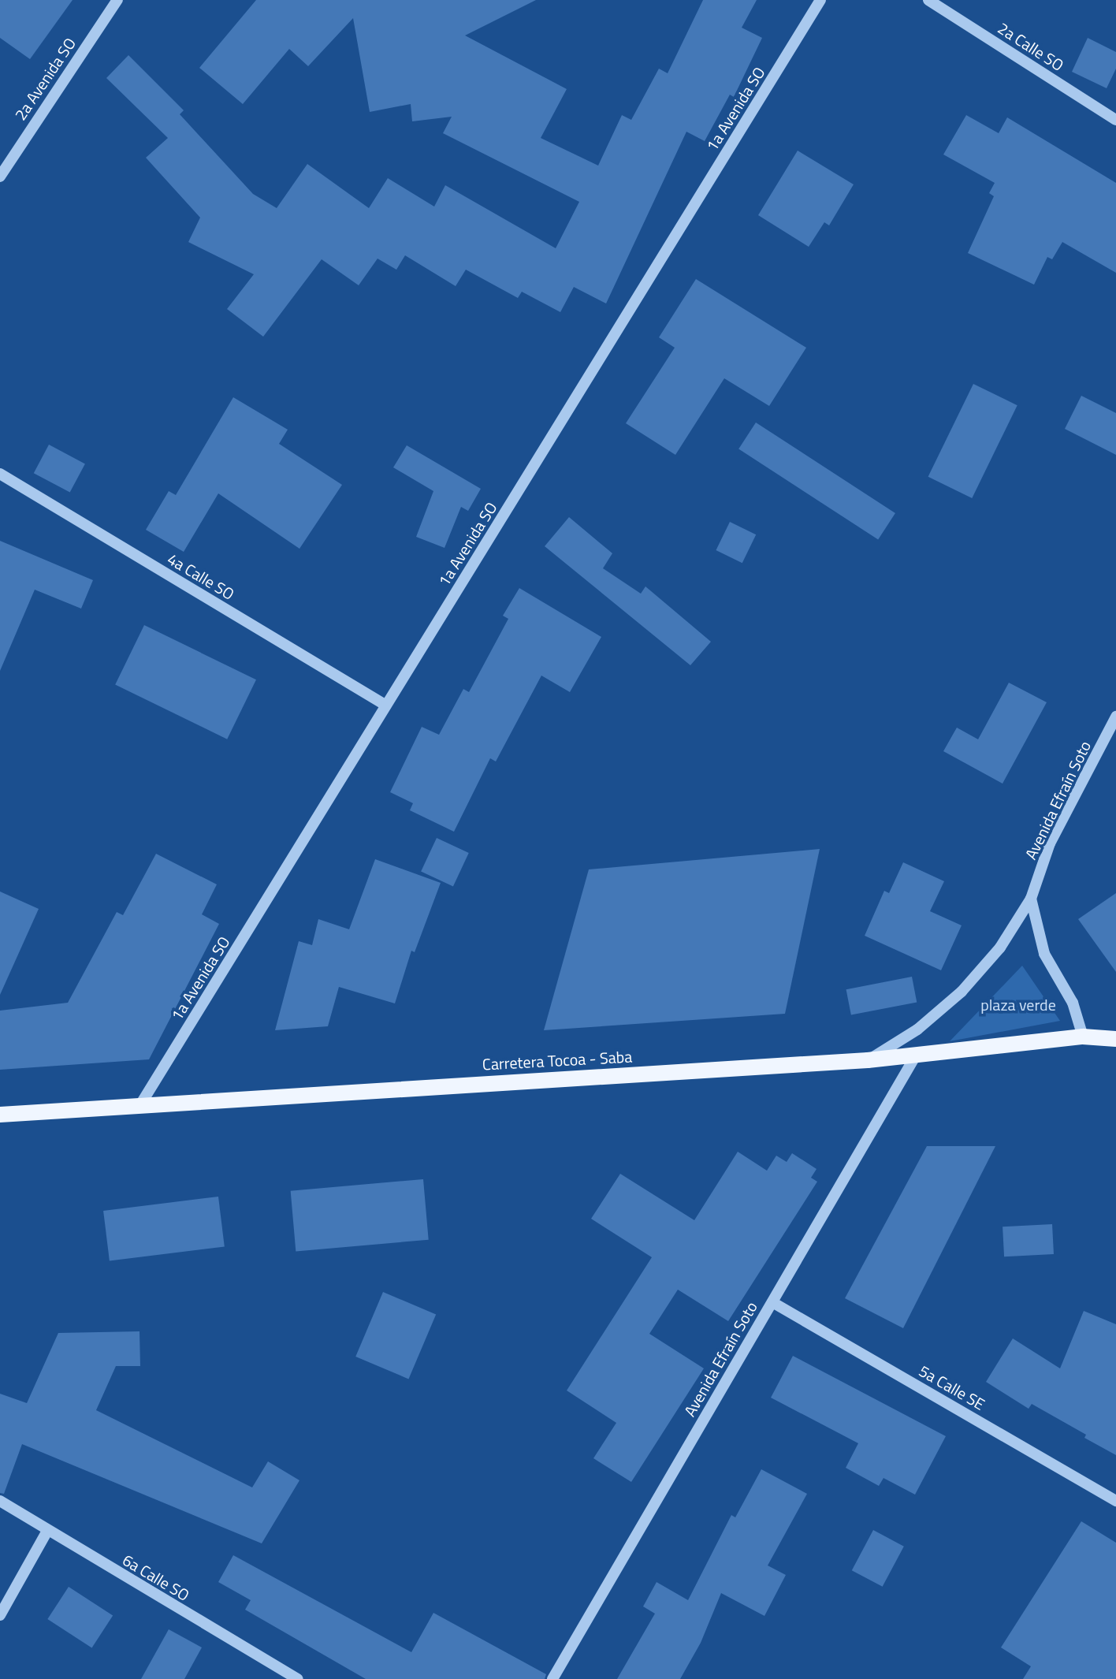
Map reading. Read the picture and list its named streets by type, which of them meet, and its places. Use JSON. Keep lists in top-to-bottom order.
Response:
{
  "streets": {
    "main road": ["Carretera Tocoa - Saba"],
    "street": [
      "2a Calle SO",
      "2a Avenida SO",
      "1a Avenida SO",
      "4a Calle SO",
      "Avenida Efraín Soto",
      "5a Calle SE",
      "6a Calle SO"
    ]
  },
  "crossings": [
    ["1a Avenida SO", "4a Calle SO"],
    ["1a Avenida SO", "Carretera Tocoa - Saba"],
    ["Avenida Efraín Soto", "Carretera Tocoa - Saba"],
    ["Avenida Efraín Soto", "5a Calle SE"]
  ],
  "parks": ["plaza verde"]
}
